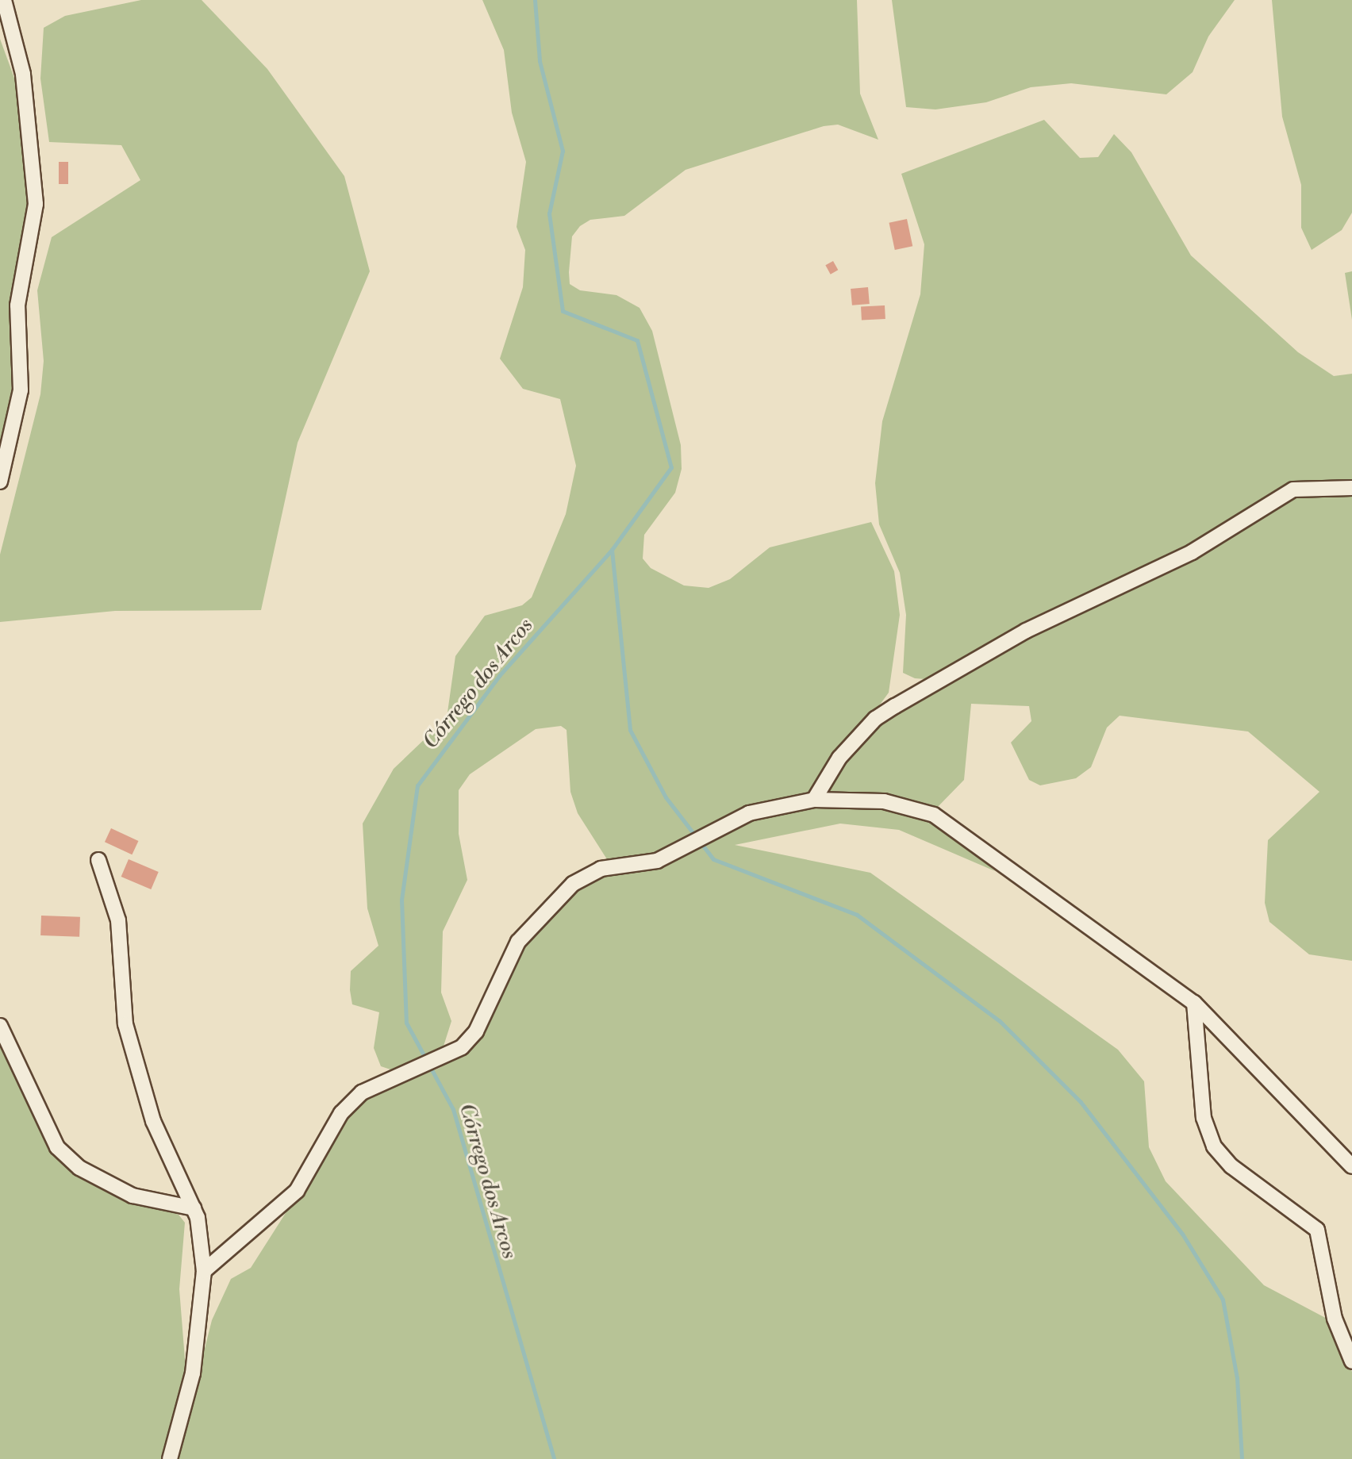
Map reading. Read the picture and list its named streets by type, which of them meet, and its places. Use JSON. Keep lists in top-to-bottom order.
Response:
{
  "water": ["Córrego dos Arcos"]
}
